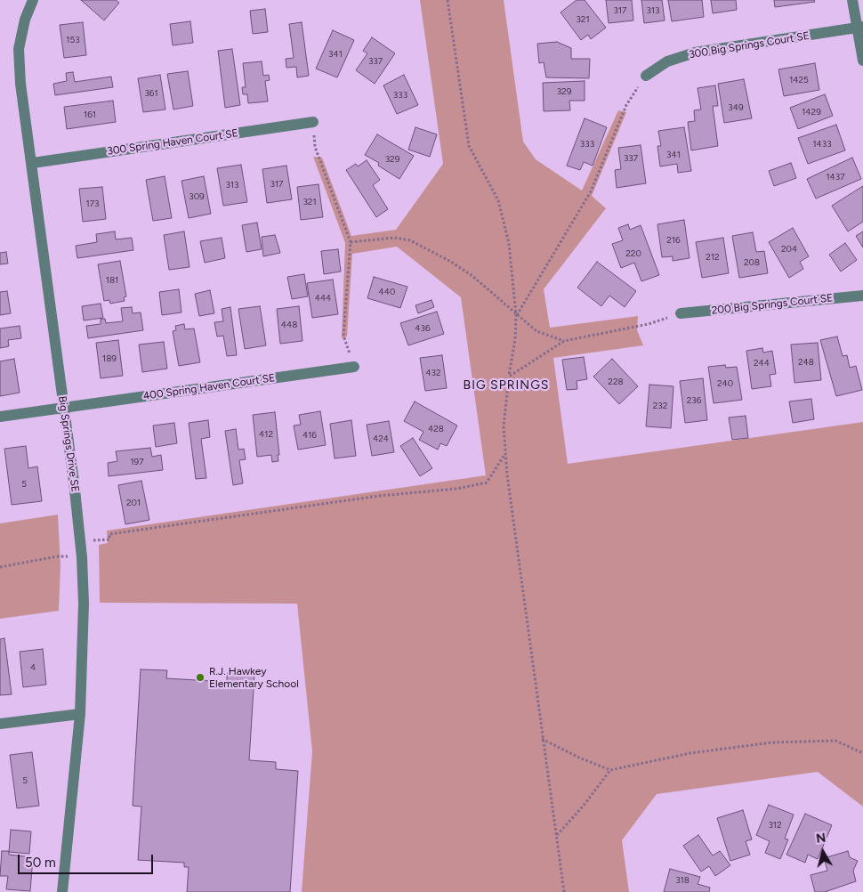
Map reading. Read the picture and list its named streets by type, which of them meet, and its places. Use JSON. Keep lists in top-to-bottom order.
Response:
{
  "streets": {
    "street": [
      "300 Big Springs Court SE",
      "300 Spring Haven Court SE",
      "200 Big Springs Court SE",
      "400 Spring Haven Court SE",
      "Big Springs Drive SE"
    ]
  },
  "crossings": [
    ["300 Spring Haven Court SE", "Big Springs Drive SE"],
    ["400 Spring Haven Court SE", "Big Springs Drive SE"]
  ],
  "districts": ["BIG SPRINGS"],
  "places": ["R.J. Hawkey Elementary School"],
  "house_numbers": [
    "317",
    "313",
    "321",
    "153",
    "341",
    "337",
    "1425",
    "329",
    "361",
    "333",
    "349",
    "1429",
    "161",
    "333",
    "1433",
    "341",
    "337",
    "329",
    "1437",
    "317",
    "313",
    "309",
    "321",
    "173",
    "216",
    "204",
    "220",
    "212",
    "208",
    "181",
    "440",
    "444",
    "448",
    "436",
    "189",
    "248",
    "244",
    "432",
    "228",
    "240",
    "236",
    "232",
    "428",
    "412",
    "416",
    "424",
    "197",
    "5",
    "201",
    "4",
    "5",
    "312",
    "318"
  ],
  "scale_bar": "50 m",
  "north": "top"
}
